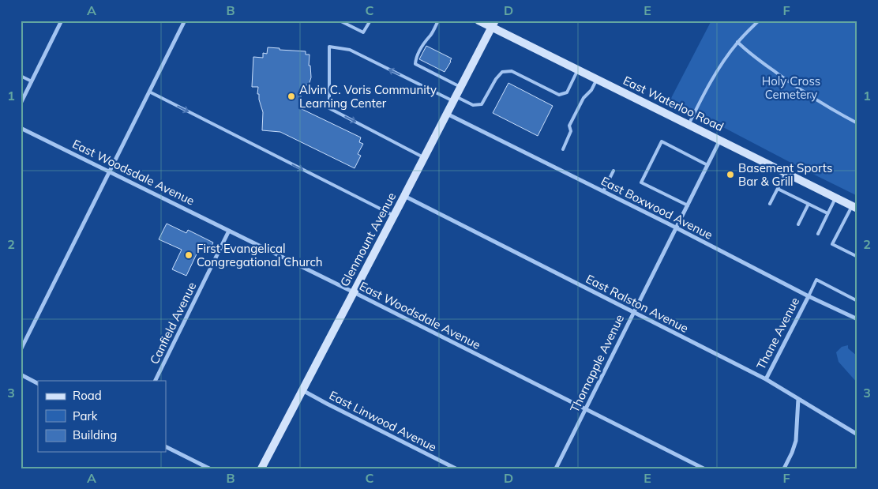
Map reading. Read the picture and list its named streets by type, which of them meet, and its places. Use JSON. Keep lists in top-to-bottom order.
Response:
{
  "streets": {
    "street": [
      "East Waterloo Road",
      "East Woodsdale Avenue",
      "East Boxwood Avenue",
      "Glenmount Avenue",
      "East Ralston Avenue",
      "Canfield Avenue",
      "Thane Avenue",
      "Thornapple Avenue",
      "East Linwood Avenue"
    ]
  },
  "crossings": [
    ["East Waterloo Road", "Glenmount Avenue"],
    ["East Waterloo Road", "Thornapple Avenue"],
    ["East Woodsdale Avenue", "Glenmount Avenue"],
    ["East Woodsdale Avenue", "Canfield Avenue"],
    ["East Woodsdale Avenue", "Thornapple Avenue"],
    ["East Boxwood Avenue", "Glenmount Avenue"],
    ["East Boxwood Avenue", "Thane Avenue"],
    ["East Boxwood Avenue", "Thornapple Avenue"],
    ["Glenmount Avenue", "East Ralston Avenue"],
    ["Glenmount Avenue", "East Linwood Avenue"],
    ["East Ralston Avenue", "Thane Avenue"],
    ["East Ralston Avenue", "Thornapple Avenue"]
  ],
  "parks": ["Holy Cross Cemetery"],
  "places": ["Alvin C. Voris Community Learning Center", "Basement Sports Bar & Grill", "First Evangelical Congregational Church"],
  "legend": ["Road", "Park", "Building"],
  "grid": {
    "columns": [
      "A",
      "B",
      "C",
      "D",
      "E",
      "F"
    ],
    "rows": ["1", "2", "3"]
  }
}
